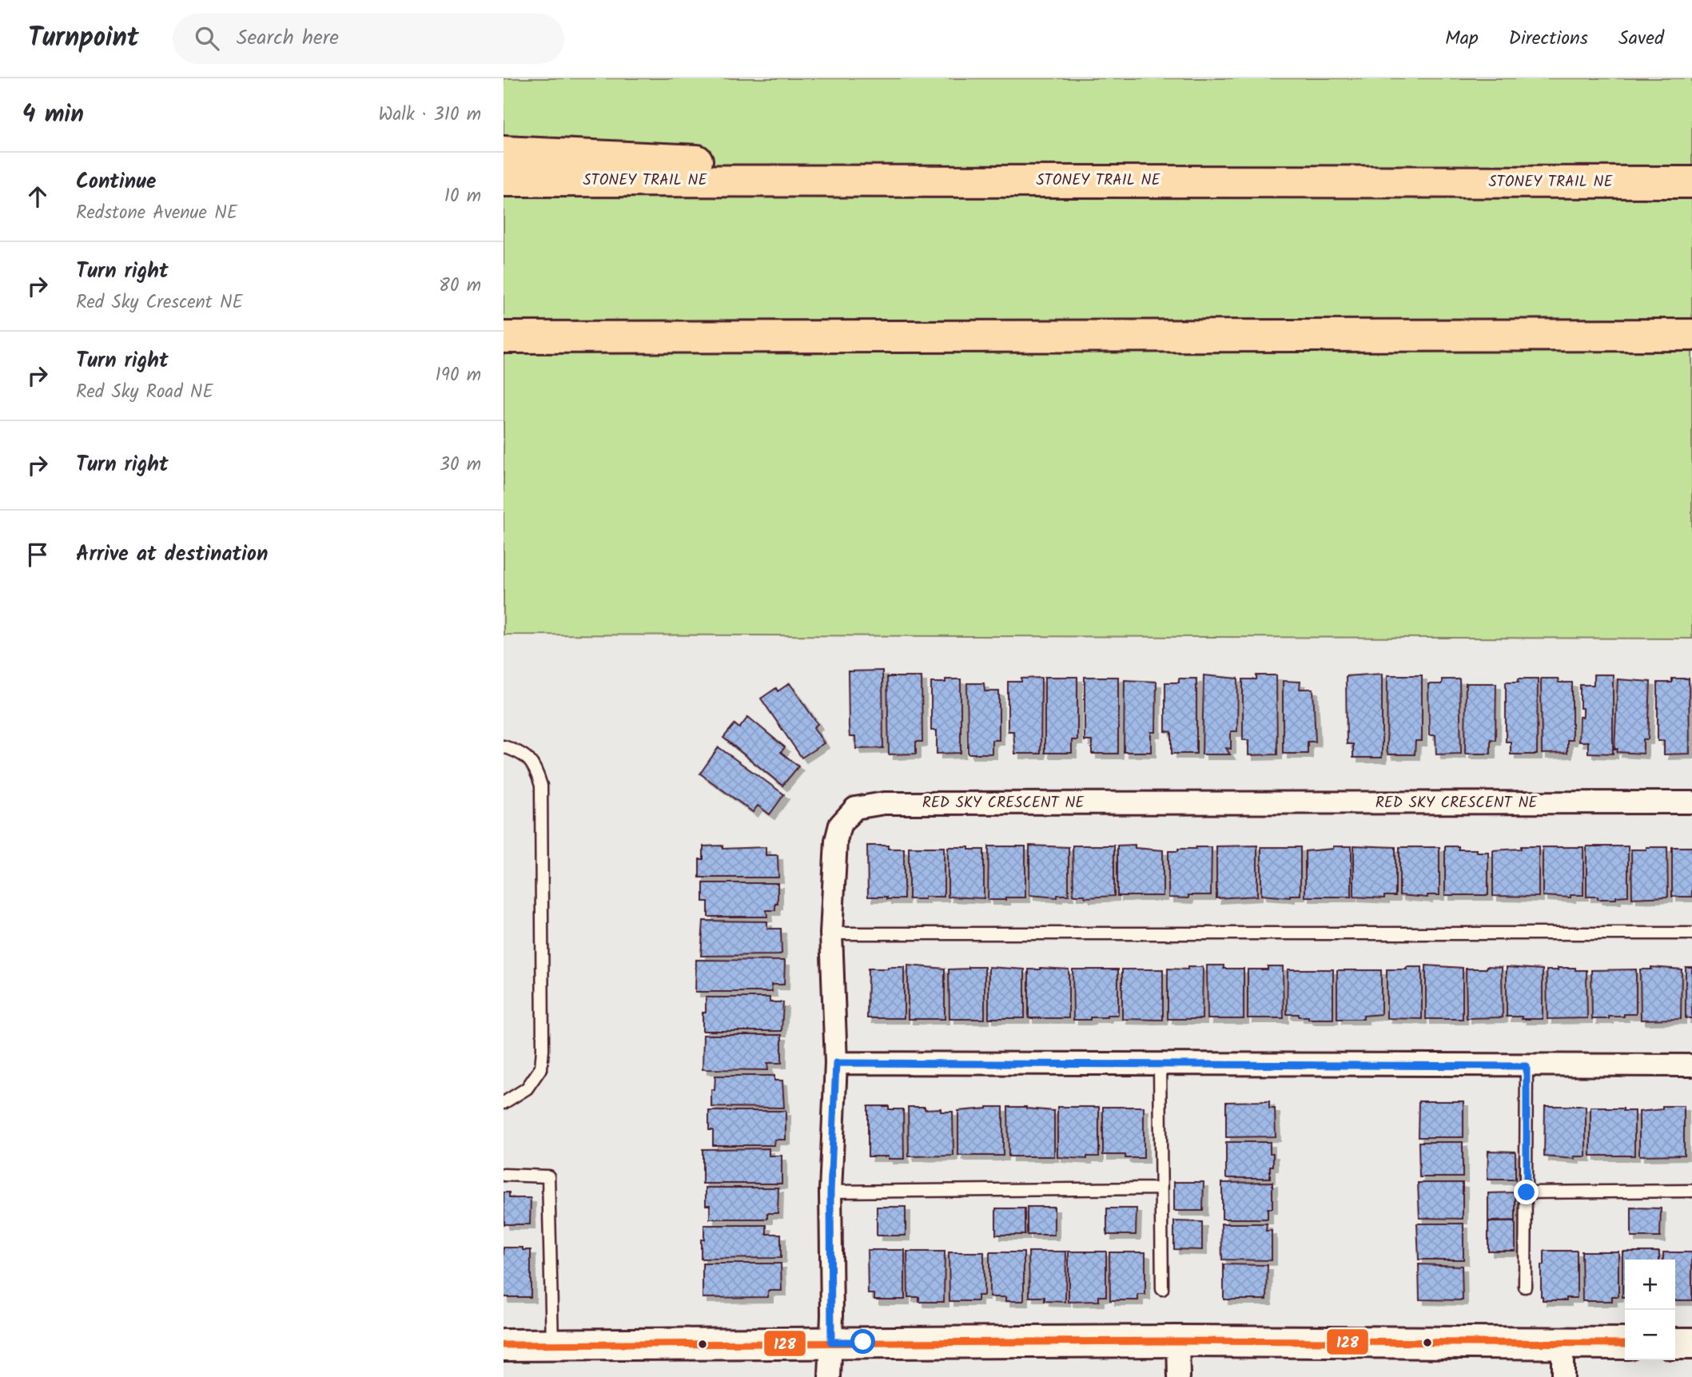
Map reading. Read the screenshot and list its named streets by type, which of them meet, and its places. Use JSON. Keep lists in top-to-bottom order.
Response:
{
  "streets": {
    "highway": ["STONEY TRAIL NE"],
    "street": ["RED SKY CRESCENT NE"]
  },
  "lines": ["transit line 128"],
  "page": {
    "header": "Turnpoint",
    "search": "Search here",
    "nav": ["Map", "Directions", "Saved"],
    "heading": ["4 min", "Walk · 310 m"],
    "list": [
      ["Continue", "Redstone Avenue NE", "10 m"],
      ["Turn right", "Red Sky Crescent NE", "80 m"],
      ["Turn right", "Red Sky Road NE", "190 m"],
      ["Turn right", "30 m"],
      "Arrive at destination"
    ],
    "map_buttons": ["+", "−"]
  }
}
